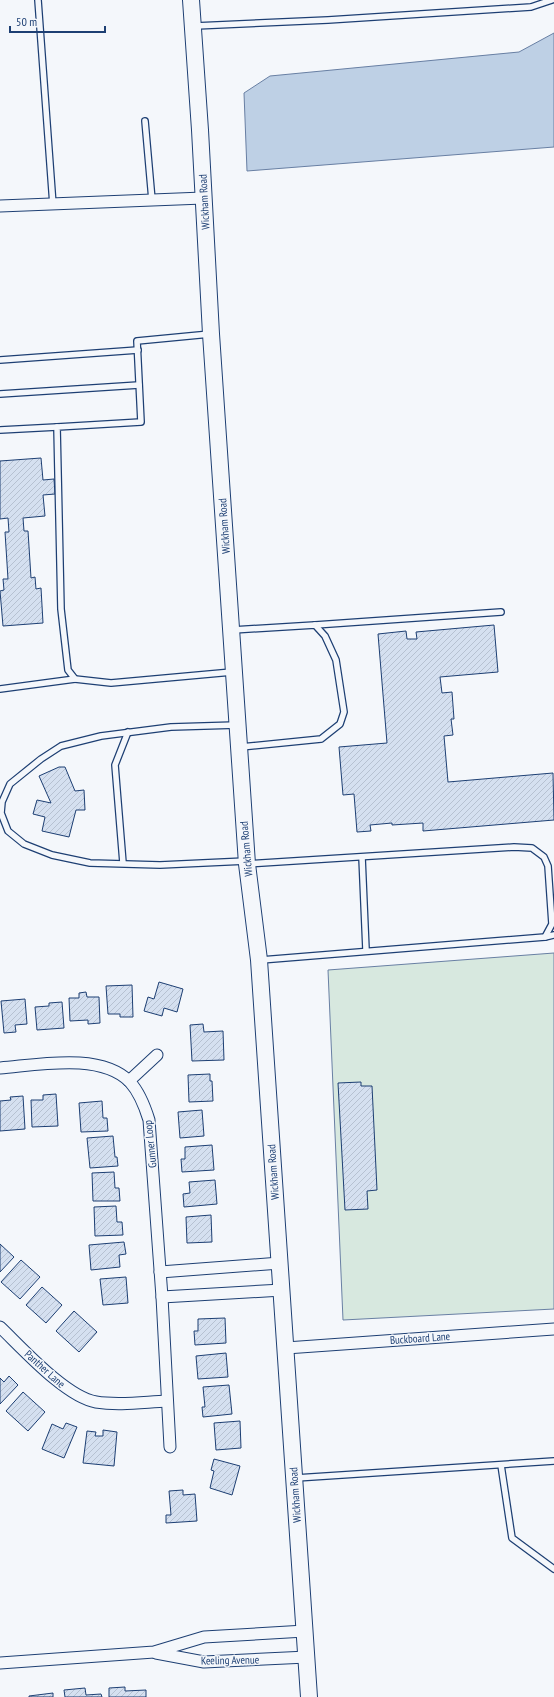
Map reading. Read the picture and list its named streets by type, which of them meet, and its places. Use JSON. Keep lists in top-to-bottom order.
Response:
{
  "streets": {
    "street": [
      "Wickham Road",
      "Gunner Loop",
      "Buckboard Lane",
      "Panther Lane",
      "Keeling Avenue"
    ]
  },
  "crossings": [
    ["Wickham Road", "Buckboard Lane"],
    ["Wickham Road", "Keeling Avenue"],
    ["Gunner Loop", "Panther Lane"]
  ],
  "scale_bar": "50 m"
}
